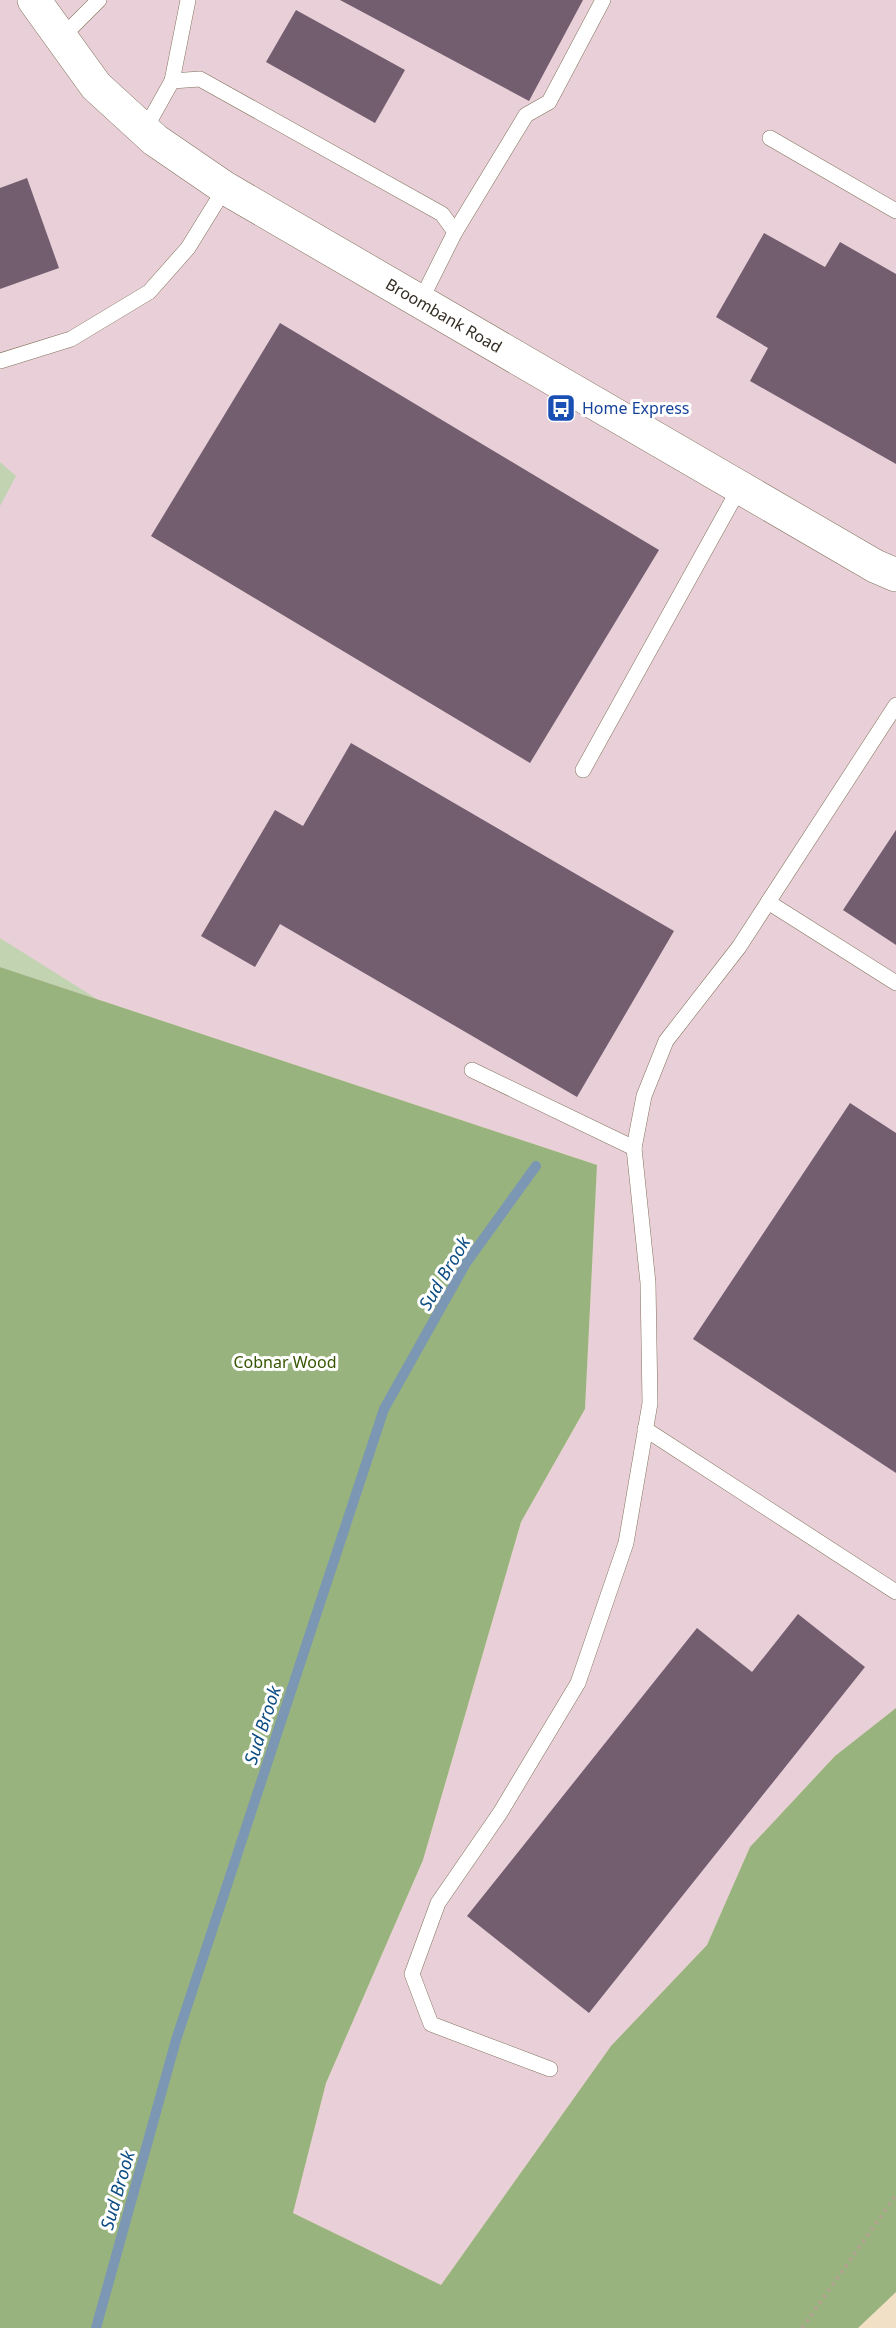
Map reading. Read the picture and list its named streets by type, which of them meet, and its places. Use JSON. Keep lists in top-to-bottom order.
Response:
{
  "streets": {
    "street": ["Broombank Road"]
  },
  "water": ["Sud Brook"],
  "parks": ["Cobnar Wood"],
  "places": {
    "bus stop": ["Home Express"]
  }
}
